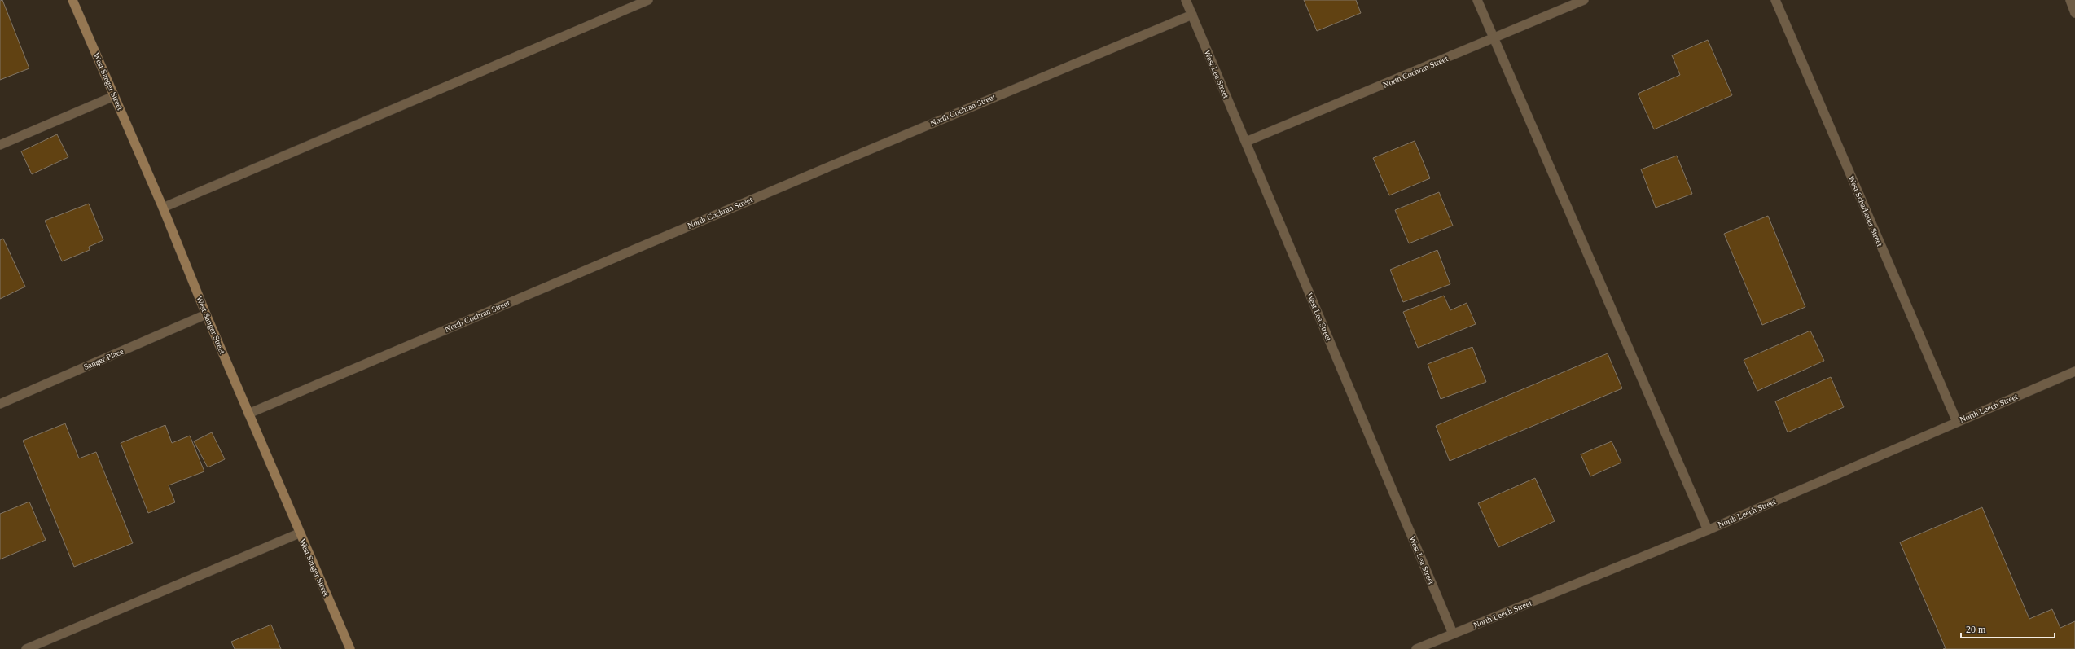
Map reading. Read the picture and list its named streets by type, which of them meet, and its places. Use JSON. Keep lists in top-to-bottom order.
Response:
{
  "streets": {
    "main road": ["West Sanger Street"],
    "street": [
      "North Cochran Street",
      "West Lea Street",
      "West Scharbauer Street",
      "Sanger Place",
      "North Leech Street"
    ]
  },
  "crossings": [
    ["North Cochran Street", "West Lea Street"],
    ["North Cochran Street", "West Sanger Street"],
    ["West Lea Street", "North Leech Street"],
    ["West Sanger Street", "Sanger Place"],
    ["West Scharbauer Street", "North Leech Street"]
  ],
  "scale_bar": "20 m"
}
